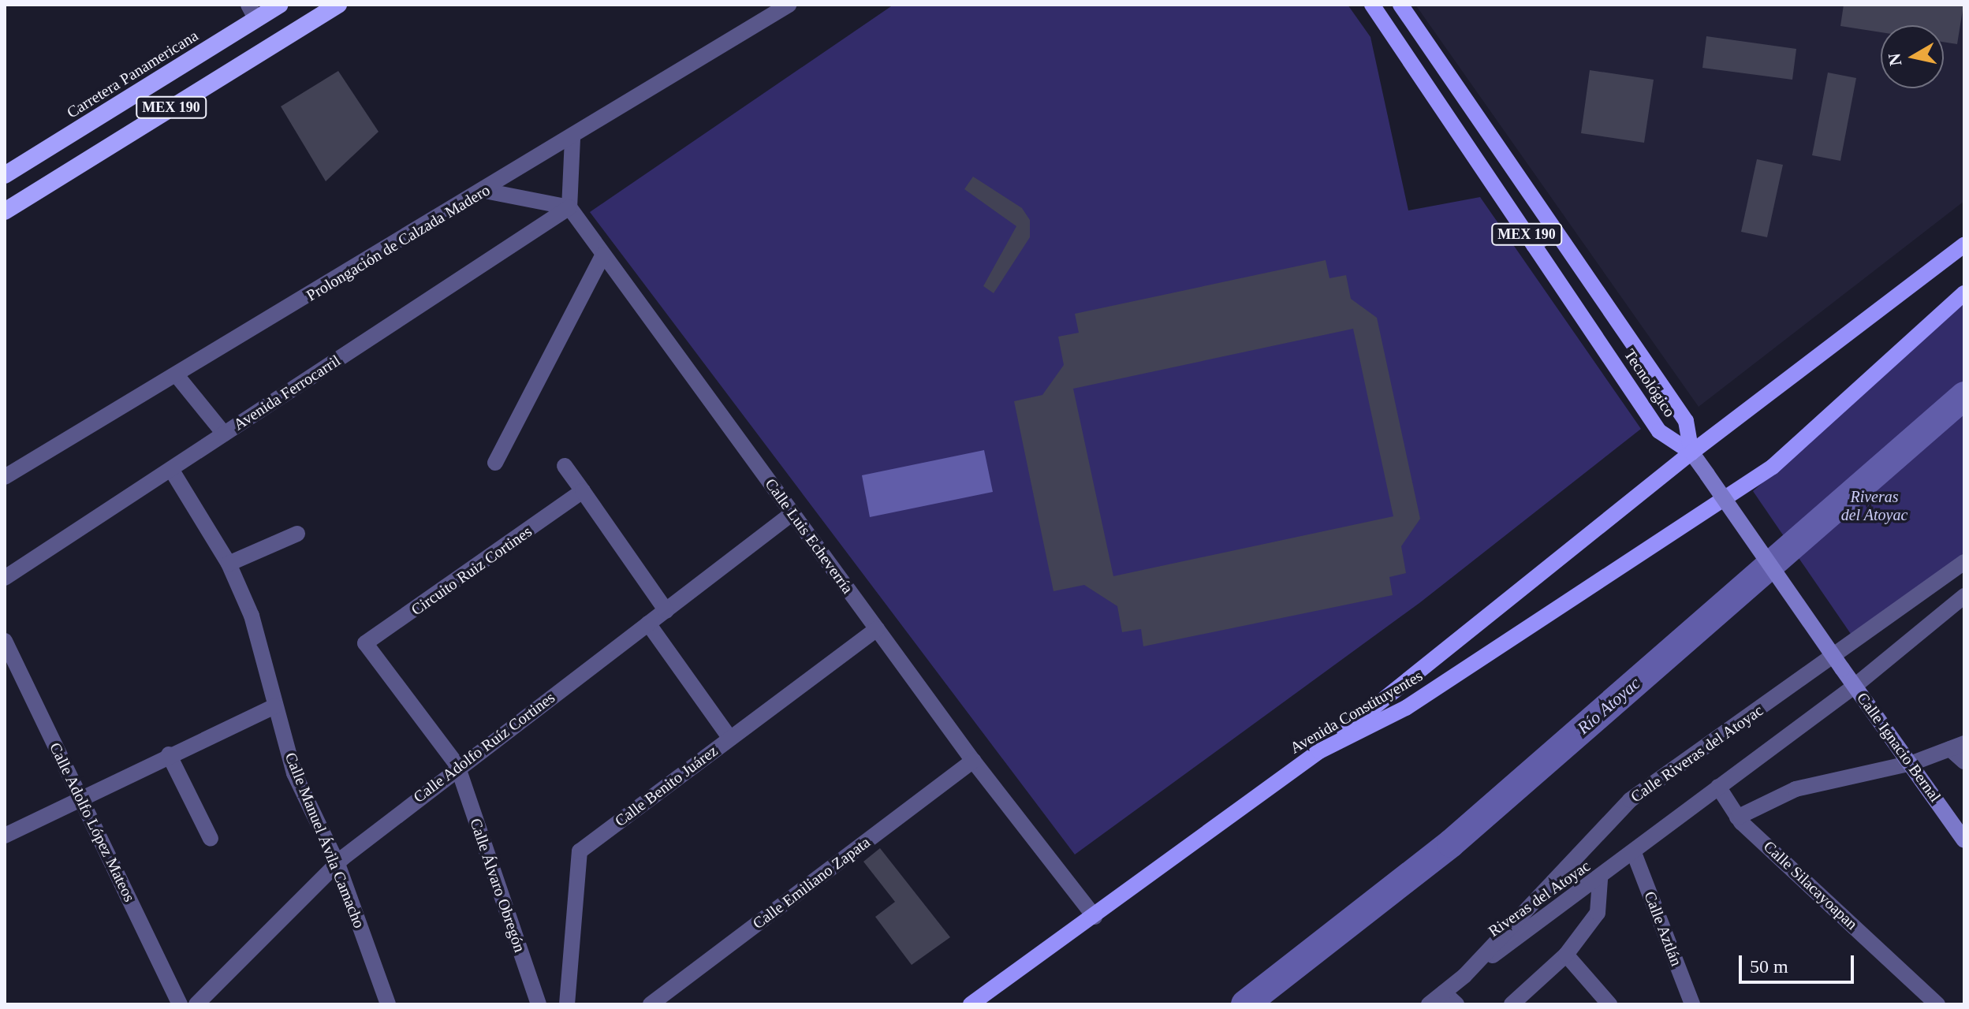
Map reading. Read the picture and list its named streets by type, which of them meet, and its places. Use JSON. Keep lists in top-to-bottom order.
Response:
{
  "streets": {
    "highway": ["Carretera Panamericana", "MEX 190"],
    "main road": ["Tecnológico", "Avenida Constituyentes", "Calle Ignacio Bernal"],
    "street": [
      "Prolongación de Calzada Madero",
      "Avenida Ferrocarril",
      "Calle Luis Echeverría",
      "Circuito Ruiz Cortines",
      "Calle Adolfo Ruíz Cortines",
      "Calle Riveras del Atoyac",
      "Calle Benito Juárez",
      "Calle Adolfo López Mateos",
      "Calle Manuel Ávila Camacho",
      "Calle Emiliano Zapata",
      "Calle Álvaro Obregón",
      "Calle Silacayoapan",
      "Riveras del Atoyac",
      "Calle Aztlán"
    ]
  },
  "crossings": [
    ["MEX 190", "Tecnológico"],
    ["MEX 190", "Calle Ignacio Bernal"],
    ["MEX 190", "Riveras del Atoyac"],
    ["Avenida Ferrocarril", "Calle Luis Echeverría"],
    ["Avenida Ferrocarril", "Calle Manuel Ávila Camacho"],
    ["Calle Luis Echeverría", "Avenida Constituyentes"],
    ["Calle Luis Echeverría", "Calle Adolfo Ruíz Cortines"],
    ["Calle Luis Echeverría", "Calle Benito Juárez"],
    ["Calle Luis Echeverría", "Calle Emiliano Zapata"],
    ["Circuito Ruiz Cortines", "Calle Adolfo Ruíz Cortines"],
    ["Circuito Ruiz Cortines", "Calle Álvaro Obregón"],
    ["Calle Adolfo Ruíz Cortines", "Calle Manuel Ávila Camacho"],
    ["Calle Adolfo Ruíz Cortines", "Calle Álvaro Obregón"],
    ["Calle Ignacio Bernal", "Riveras del Atoyac"],
    ["Calle Riveras del Atoyac", "Riveras del Atoyac"],
    ["Calle Silacayoapan", "Riveras del Atoyac"],
    ["Riveras del Atoyac", "Calle Aztlán"]
  ],
  "water": ["Río Atoyac"],
  "parks": ["Riveras del Atoyac"],
  "scale_bar": "50 m",
  "north": "left"
}
